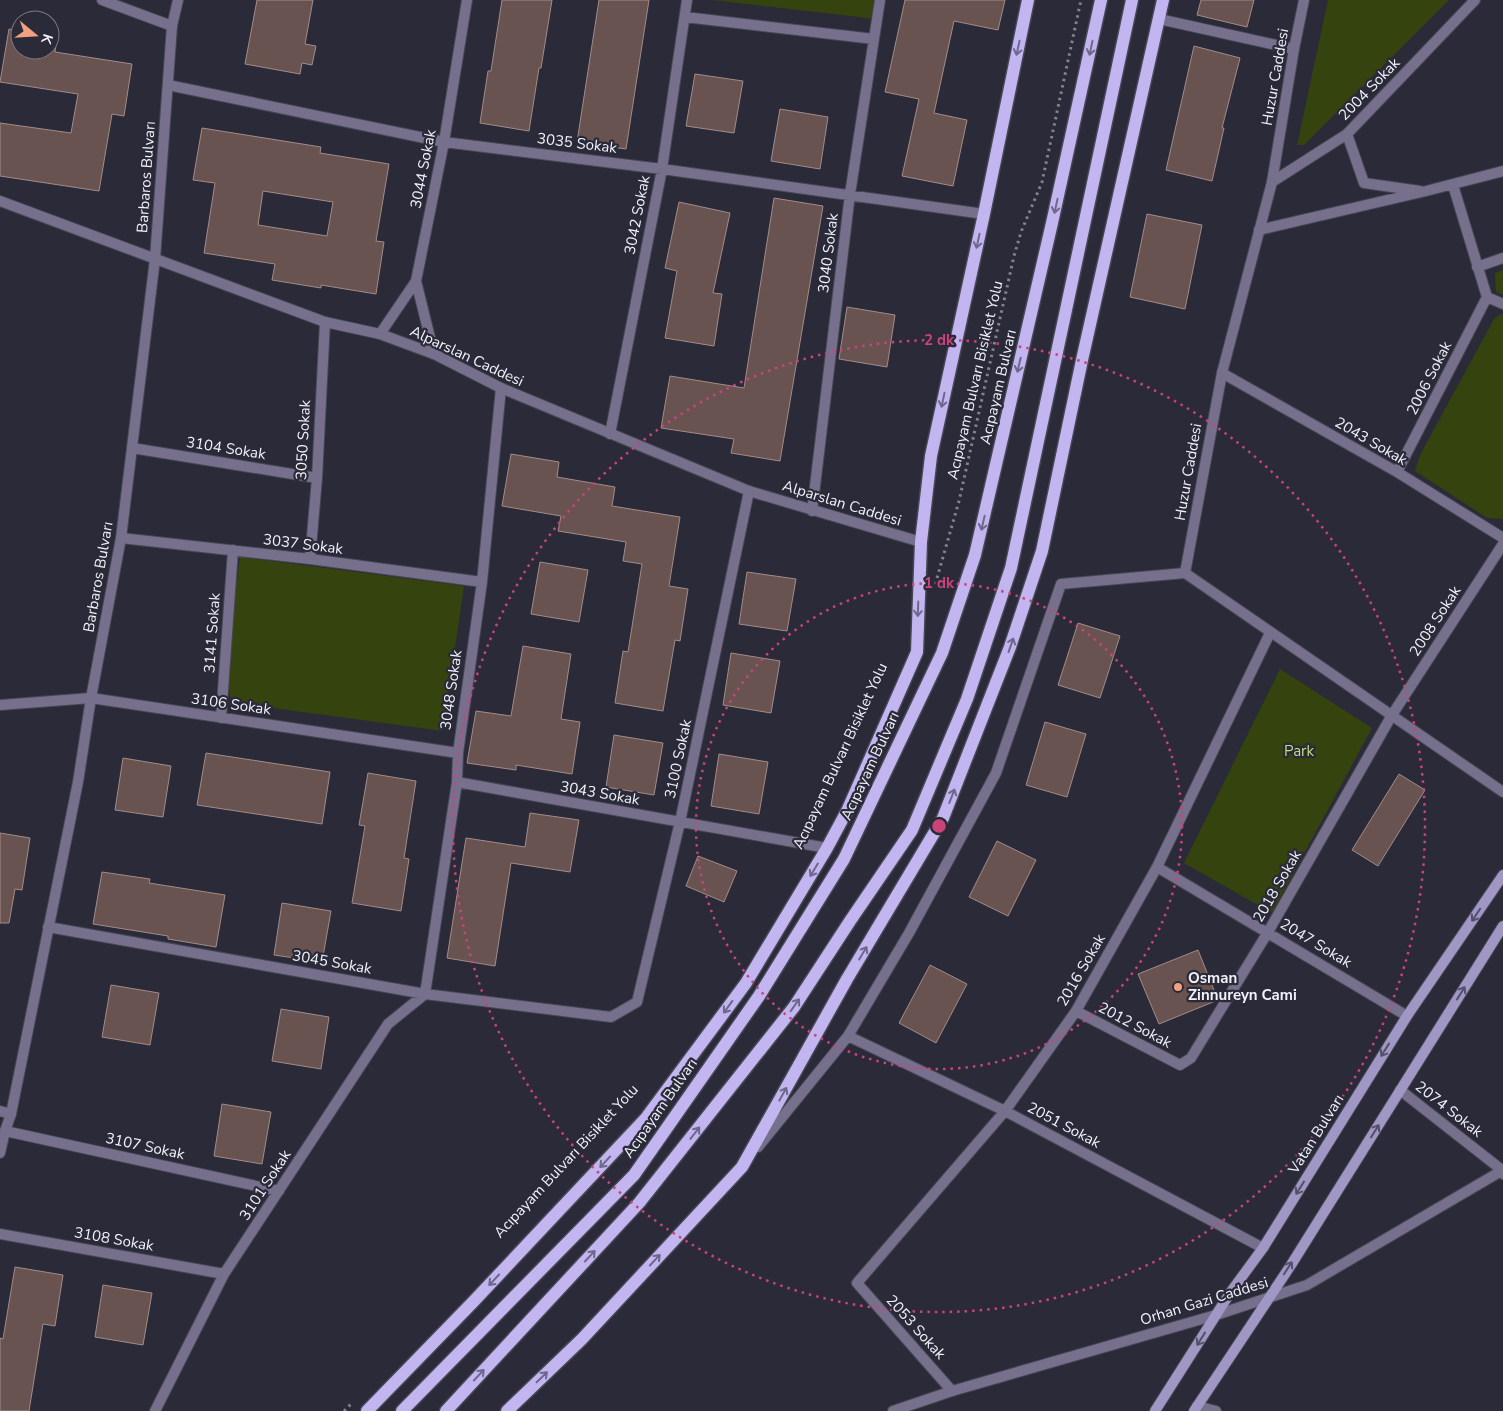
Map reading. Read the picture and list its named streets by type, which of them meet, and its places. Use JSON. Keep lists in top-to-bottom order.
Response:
{
  "streets": {
    "main road": ["Acıpayam Bulvarı", "Vatan Bulvarı"],
    "street": [
      "Huzur Caddesi",
      "2004 Sokak",
      "3035 Sokak",
      "3044 Sokak",
      "Barbaros Bulvarı",
      "3042 Sokak",
      "3040 Sokak",
      "Alparslan Caddesi",
      "2006 Sokak",
      "3050 Sokak",
      "2043 Sokak",
      "3104 Sokak",
      "3037 Sokak",
      "2008 Sokak",
      "3141 Sokak",
      "3048 Sokak",
      "3106 Sokak",
      "3100 Sokak",
      "3043 Sokak",
      "2018 Sokak",
      "2047 Sokak",
      "3045 Sokak",
      "2016 Sokak",
      "2012 Sokak",
      "2074 Sokak",
      "2051 Sokak",
      "3107 Sokak",
      "3101 Sokak",
      "3108 Sokak",
      "Orhan Gazi Caddesi",
      "2053 Sokak"
    ],
    "path": ["Acıpayam Bulvarı Bisiklet Yolu"]
  },
  "crossings": [
    ["Huzur Caddesi", "2004 Sokak"],
    ["Huzur Caddesi", "2043 Sokak"],
    ["3035 Sokak", "3044 Sokak"],
    ["3035 Sokak", "Barbaros Bulvarı"],
    ["3035 Sokak", "3042 Sokak"],
    ["3035 Sokak", "3040 Sokak"],
    ["3044 Sokak", "Alparslan Caddesi"],
    ["Barbaros Bulvarı", "Alparslan Caddesi"],
    ["Barbaros Bulvarı", "3104 Sokak"],
    ["Barbaros Bulvarı", "3037 Sokak"],
    ["Barbaros Bulvarı", "3106 Sokak"],
    ["Barbaros Bulvarı", "3045 Sokak"],
    ["Barbaros Bulvarı", "3107 Sokak"],
    ["3042 Sokak", "Alparslan Caddesi"],
    ["3040 Sokak", "Alparslan Caddesi"],
    ["Alparslan Caddesi", "3050 Sokak"],
    ["Alparslan Caddesi", "3048 Sokak"],
    ["Alparslan Caddesi", "3100 Sokak"],
    ["2006 Sokak", "2043 Sokak"],
    ["3050 Sokak", "3104 Sokak"],
    ["3050 Sokak", "3037 Sokak"],
    ["3037 Sokak", "3141 Sokak"],
    ["3037 Sokak", "3048 Sokak"],
    ["2008 Sokak", "2018 Sokak"],
    ["3141 Sokak", "3106 Sokak"],
    ["3048 Sokak", "3106 Sokak"],
    ["3048 Sokak", "3043 Sokak"],
    ["3048 Sokak", "3045 Sokak"],
    ["3048 Sokak", "3101 Sokak"],
    ["3100 Sokak", "3043 Sokak"],
    ["3100 Sokak", "3045 Sokak"],
    ["2018 Sokak", "2047 Sokak"],
    ["2018 Sokak", "2012 Sokak"],
    ["2047 Sokak", "2016 Sokak"],
    ["2047 Sokak", "Vatan Bulvarı"],
    ["3045 Sokak", "3101 Sokak"],
    ["2016 Sokak", "2012 Sokak"],
    ["2016 Sokak", "2051 Sokak"],
    ["2016 Sokak", "2053 Sokak"],
    ["2074 Sokak", "Orhan Gazi Caddesi"],
    ["2051 Sokak", "Vatan Bulvarı"],
    ["Vatan Bulvarı", "Orhan Gazi Caddesi"],
    ["3107 Sokak", "3101 Sokak"],
    ["3101 Sokak", "3108 Sokak"],
    ["Orhan Gazi Caddesi", "2053 Sokak"]
  ],
  "parks": ["Park"],
  "places": ["Osman Zinnureyn Cami"],
  "north": "right",
  "rings": ["2 dk", "1 dk"]
}
